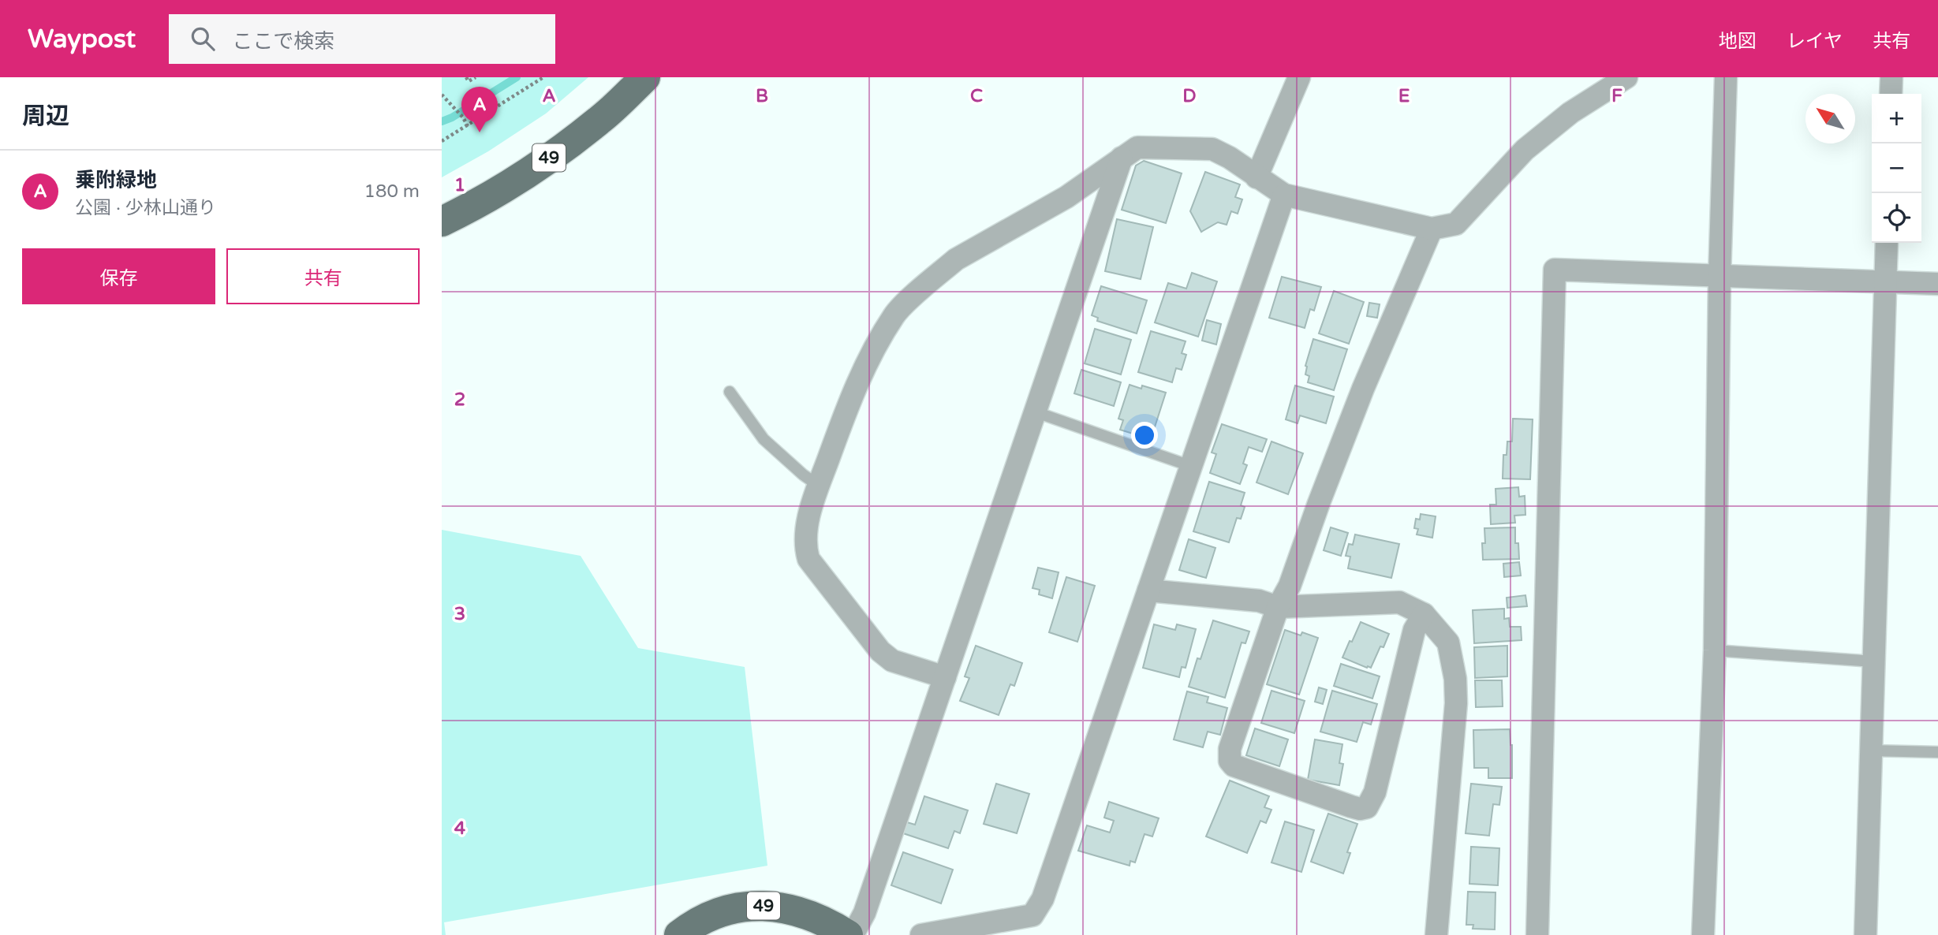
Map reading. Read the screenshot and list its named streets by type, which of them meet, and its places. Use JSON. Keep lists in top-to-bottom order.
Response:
{
  "streets": {
    "main road": ["49"]
  },
  "north": "top left",
  "page": {
    "header": "Waypost",
    "search": "ここで検索",
    "nav": ["地図", "レイヤ", "共有"],
    "heading": "周辺",
    "pins": "A",
    "map_buttons": ["+", "−"],
    "list": [
      {
        "mark": "A",
        "name": "乗附緑地",
        "note": "公園 · 少林山通り",
        "value": "180 m"
      }
    ],
    "buttons": ["保存", "共有"]
  },
  "grid": {
    "columns": [
      "A",
      "B",
      "C",
      "D",
      "E",
      "F"
    ],
    "rows": [
      "1",
      "2",
      "3",
      "4"
    ]
  }
}
